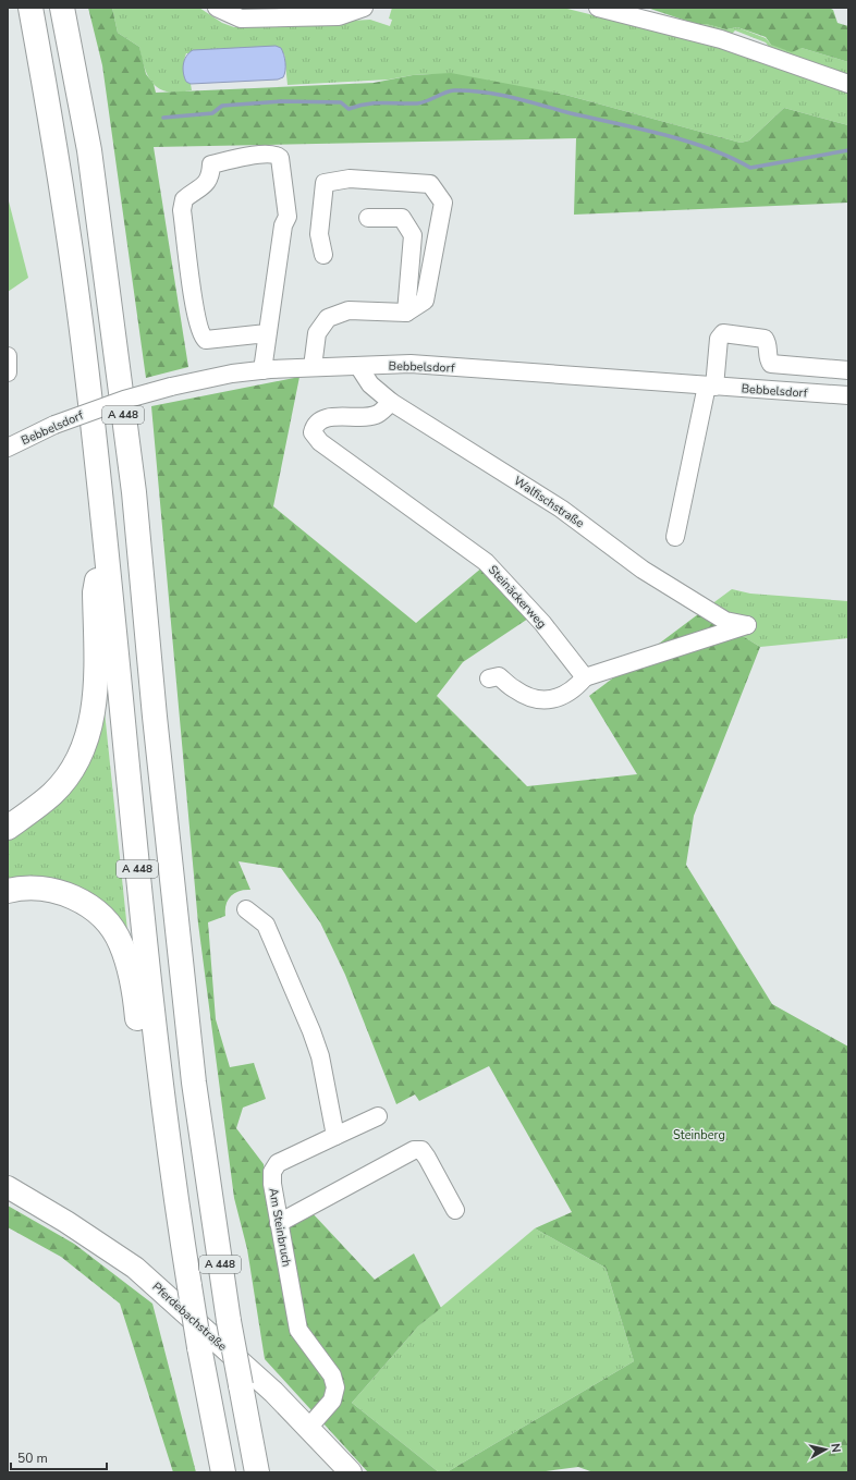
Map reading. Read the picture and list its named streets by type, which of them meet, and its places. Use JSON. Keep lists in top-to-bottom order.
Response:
{
  "streets": {
    "highway": ["A 448"],
    "main road": ["Pferdebachstraße"],
    "street": [
      "Bebbelsdorf",
      "Walfischstraße",
      "Steinäckerweg",
      "Am Steinbruch"
    ]
  },
  "crossings": [
    ["Bebbelsdorf", "Walfischstraße"],
    ["Walfischstraße", "Steinäckerweg"],
    ["Am Steinbruch", "Pferdebachstraße"]
  ],
  "parks": ["Steinberg"],
  "scale_bar": "50 m",
  "north": "right"
}
